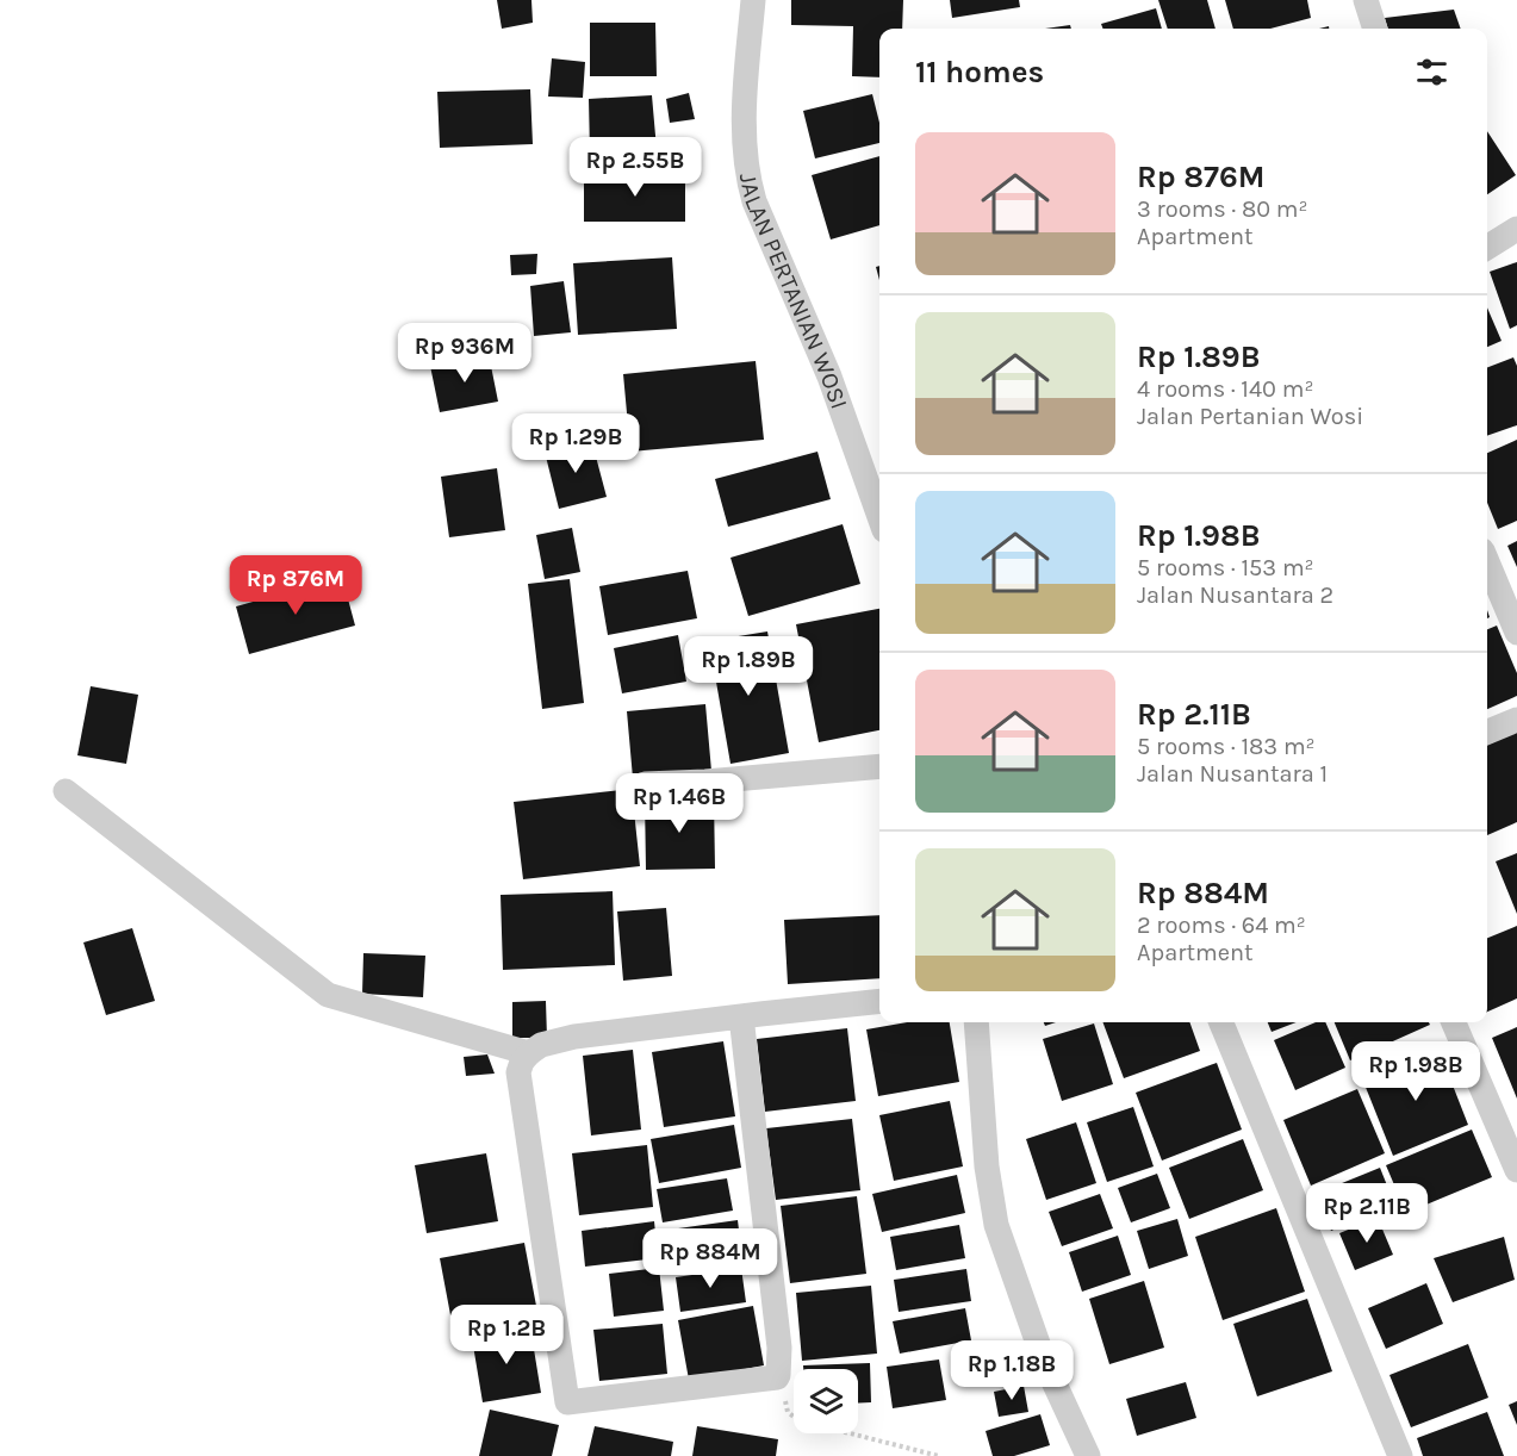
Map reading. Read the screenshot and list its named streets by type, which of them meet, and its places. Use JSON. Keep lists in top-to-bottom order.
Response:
{
  "streets": {
    "street": ["JALAN PERTANIAN WOSI"]
  },
  "page": {
    "heading": "11 homes",
    "list": [
      {
        "name": "Rp 876M",
        "note": "3 rooms · 80 m² · Apartment"
      },
      {
        "name": "Rp 1.89B",
        "note": "4 rooms · 140 m² · Jalan Pertanian Wosi"
      },
      {
        "name": "Rp 1.98B",
        "note": "5 rooms · 153 m² · Jalan Nusantara 2"
      },
      {
        "name": "Rp 2.11B",
        "note": "5 rooms · 183 m² · Jalan Nusantara 1"
      },
      {
        "name": "Rp 884M",
        "note": "2 rooms · 64 m² · Apartment"
      }
    ],
    "price": [
      "Rp 2.55B",
      "Rp 936M",
      "Rp 1.29B",
      "Rp 876M",
      "Rp 1.89B",
      "Rp 1.46B",
      "Rp 1.98B",
      "Rp 2.11B",
      "Rp 884M",
      "Rp 1.2B",
      "Rp 1.18B"
    ]
  }
}
